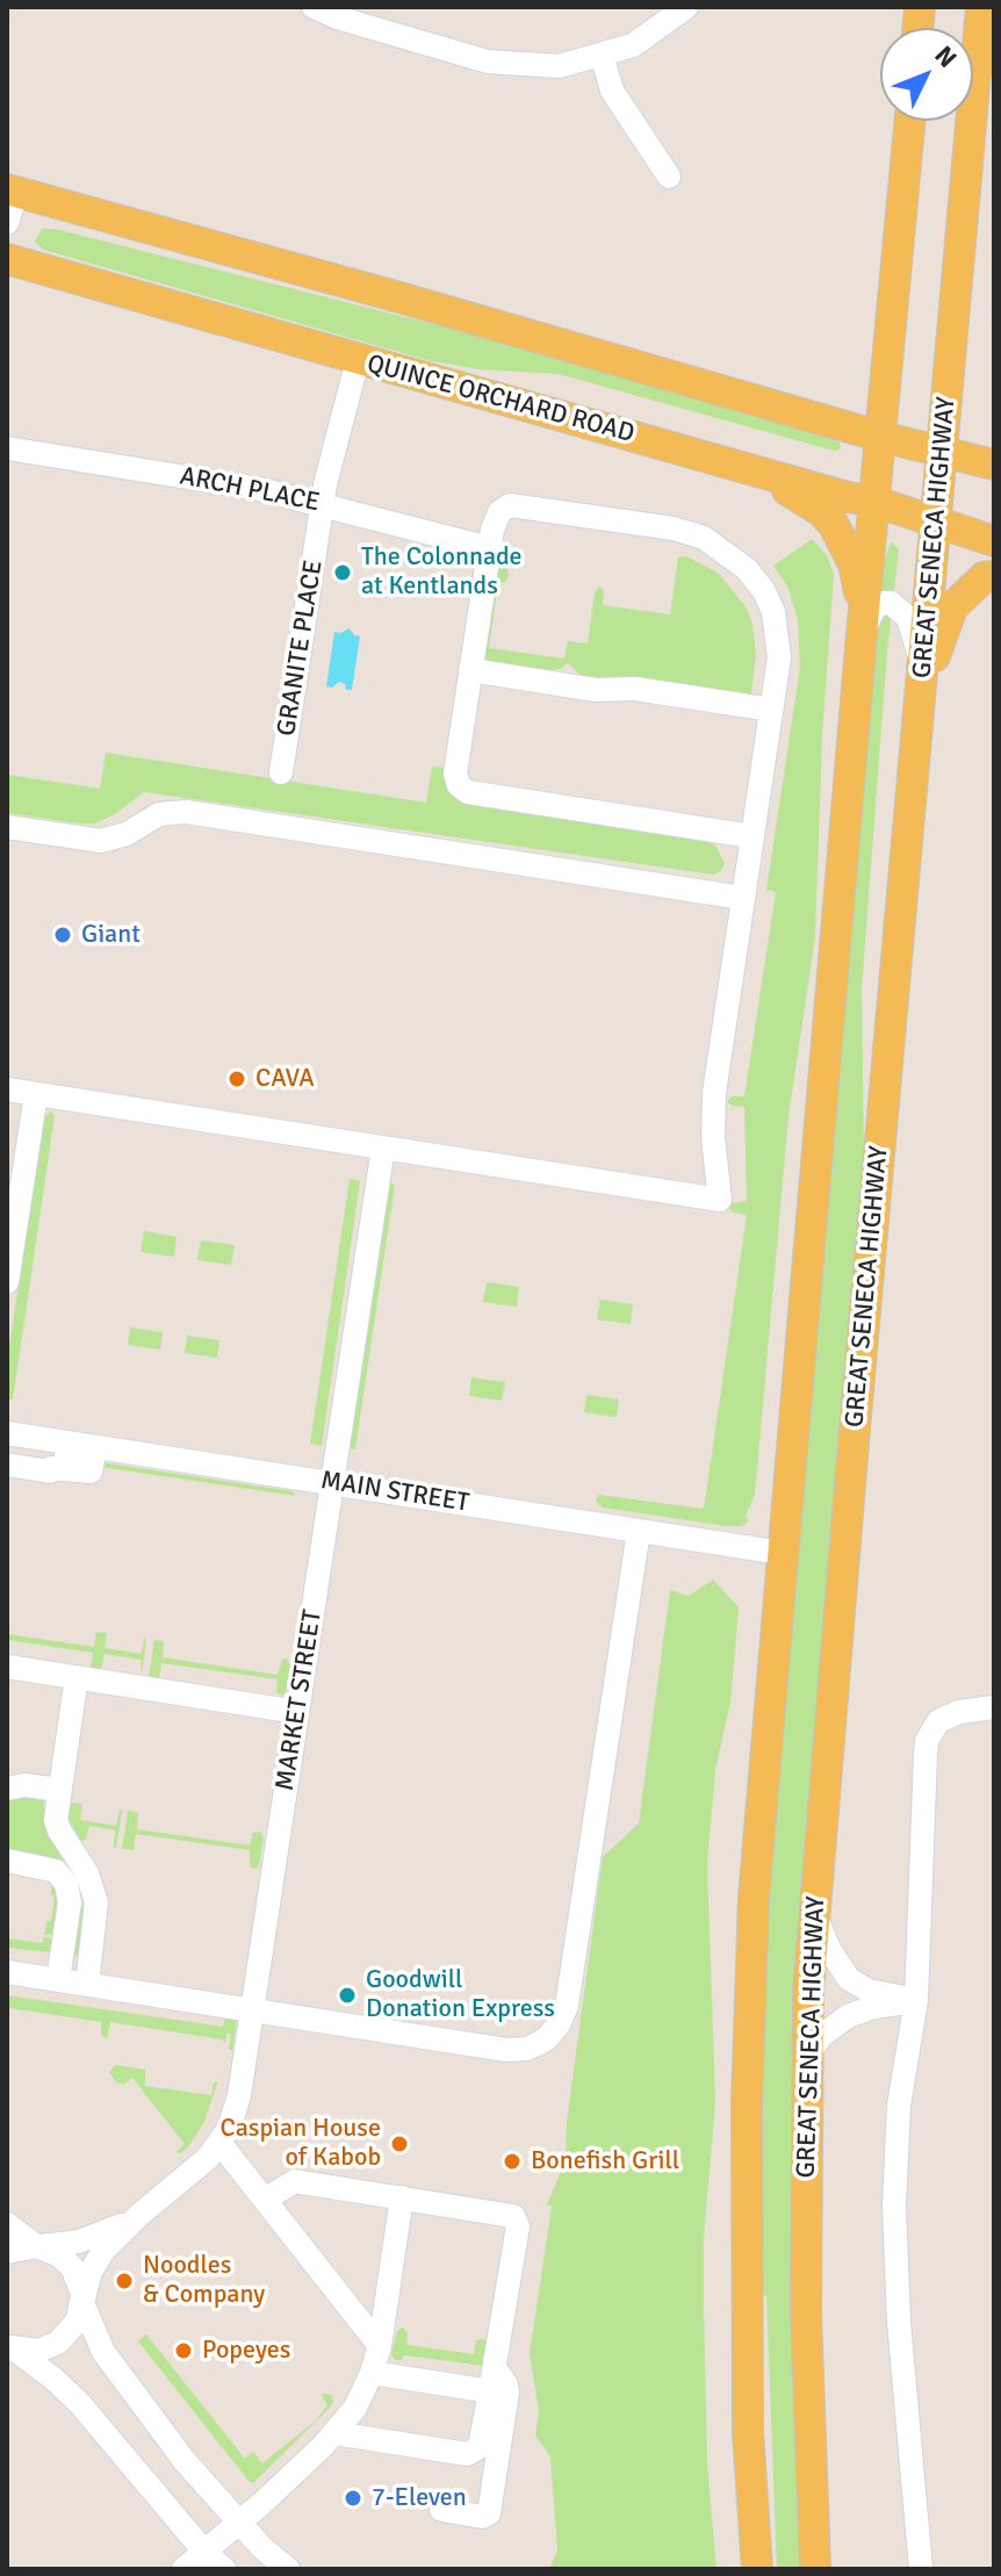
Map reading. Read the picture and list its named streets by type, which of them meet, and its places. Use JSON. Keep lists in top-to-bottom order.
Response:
{
  "streets": {
    "main road": ["QUINCE ORCHARD ROAD", "GREAT SENECA HIGHWAY"],
    "street": [
      "ARCH PLACE",
      "GRANITE PLACE",
      "MAIN STREET",
      "MARKET STREET"
    ]
  },
  "crossings": [
    ["QUINCE ORCHARD ROAD", "GREAT SENECA HIGHWAY"],
    ["QUINCE ORCHARD ROAD", "GRANITE PLACE"],
    ["ARCH PLACE", "GRANITE PLACE"],
    ["MAIN STREET", "MARKET STREET"]
  ],
  "places": [
    "The Colonnade at Kentlands",
    "Giant",
    "CAVA",
    "Goodwill Donation Express",
    "Caspian House of Kabob",
    "Bonefish Grill",
    "Noodles & Company",
    "Popeyes",
    "7-Eleven"
  ],
  "north": "top right"
}
